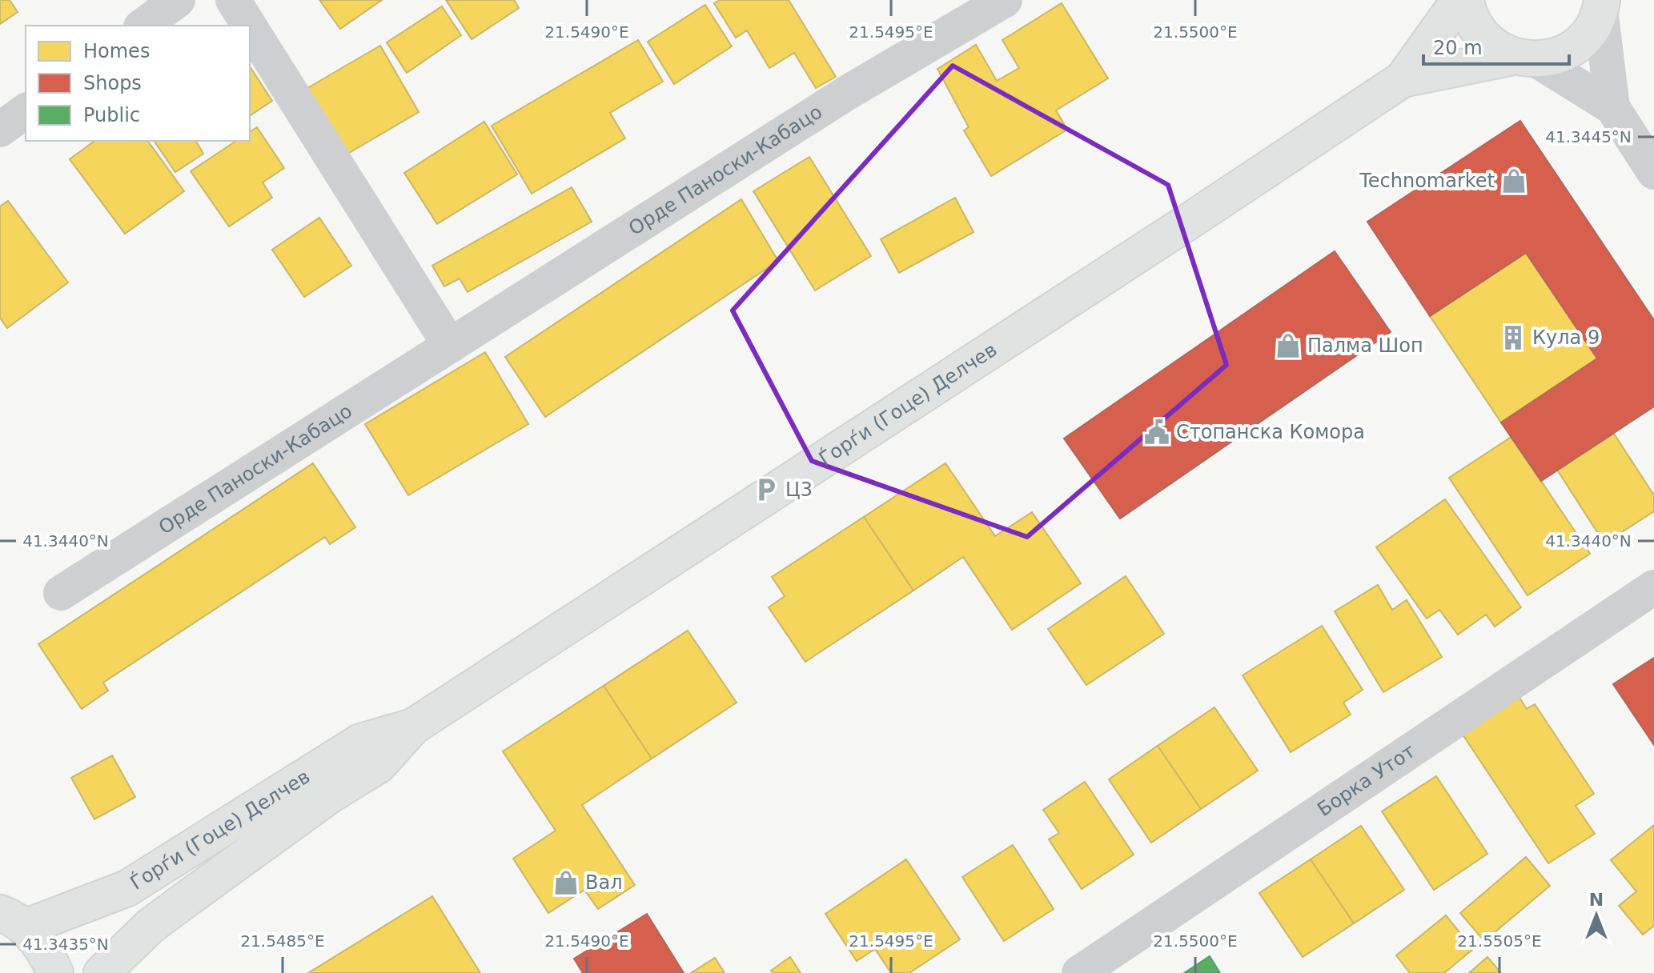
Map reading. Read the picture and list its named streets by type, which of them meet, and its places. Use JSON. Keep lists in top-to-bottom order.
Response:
{
  "streets": {
    "main road": ["Ѓорѓи (Гоце) Делчев"],
    "street": ["Орде Паноски-Кабацо", "Борка Утот"]
  },
  "places": {
    "shop": ["Technomarket", "Палма Шоп", "Вал"],
    "building": ["Кула 9"],
    "public building": ["Стопанска Комора"],
    "parking": ["Ц3"]
  },
  "legend": ["Homes", "Shops", "Public"],
  "scale_bar": "20 m",
  "north": "top",
  "coordinates": [
    "21.5490°E",
    "21.5495°E",
    "21.5500°E",
    "41.3445°N",
    "41.3440°N",
    "21.5485°E",
    "21.5505°E",
    "41.3435°N"
  ]
}
